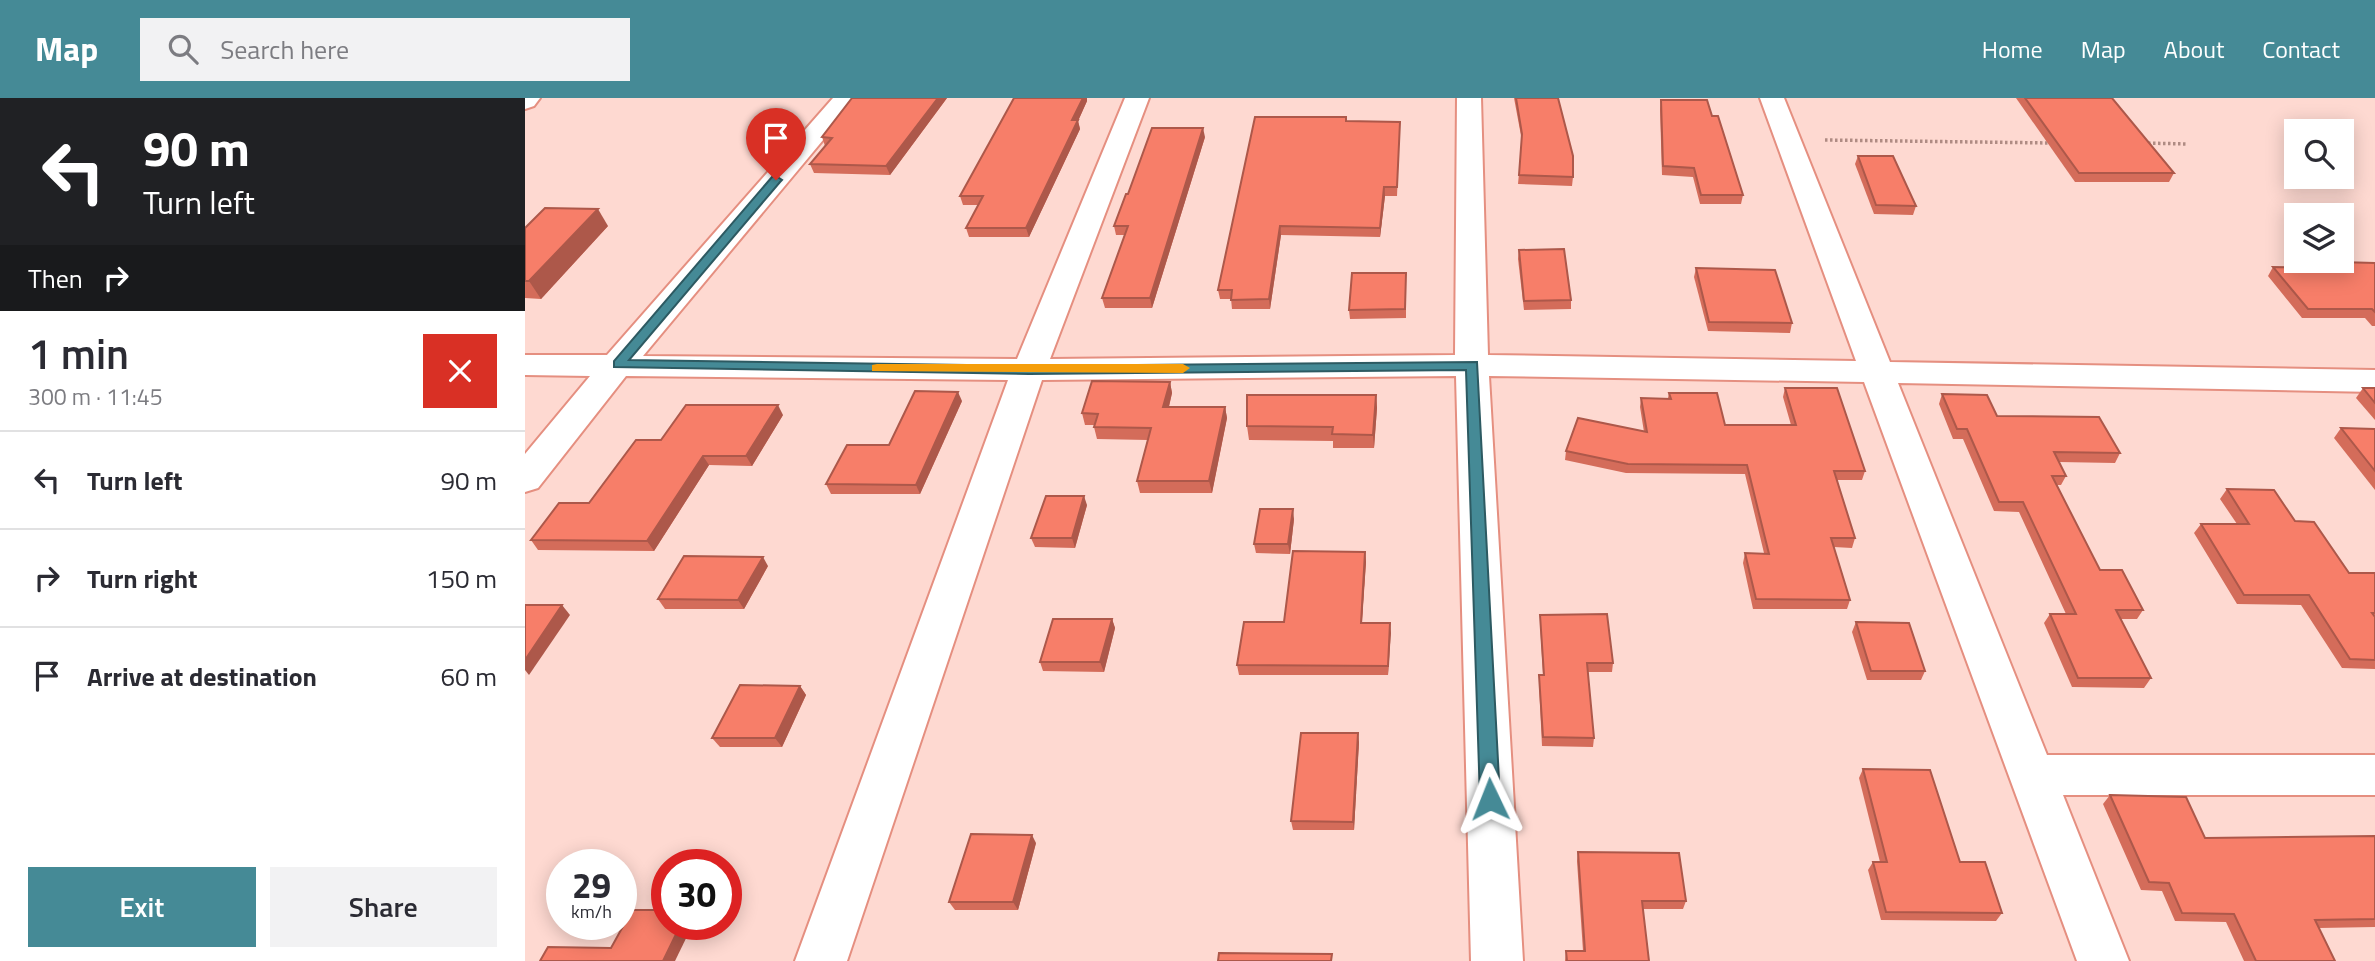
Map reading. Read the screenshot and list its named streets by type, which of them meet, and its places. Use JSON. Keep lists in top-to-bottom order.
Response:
{
  "page": {
    "header": "Map",
    "search": "Search here",
    "nav": [
      "Home",
      "Map",
      "About",
      "Contact"
    ],
    "turn": ["90 m", "Turn left"],
    "then": "Then",
    "heading": ["1 min", "300 m · 11:45"],
    "list": [
      {
        "name": "Turn left",
        "value": "90 m"
      },
      {
        "name": "Turn right",
        "value": "150 m"
      },
      {
        "name": "Arrive at destination",
        "value": "60 m"
      }
    ],
    "speed": "29 km/h",
    "limit": "30",
    "buttons": ["Exit", "Share"]
  }
}
